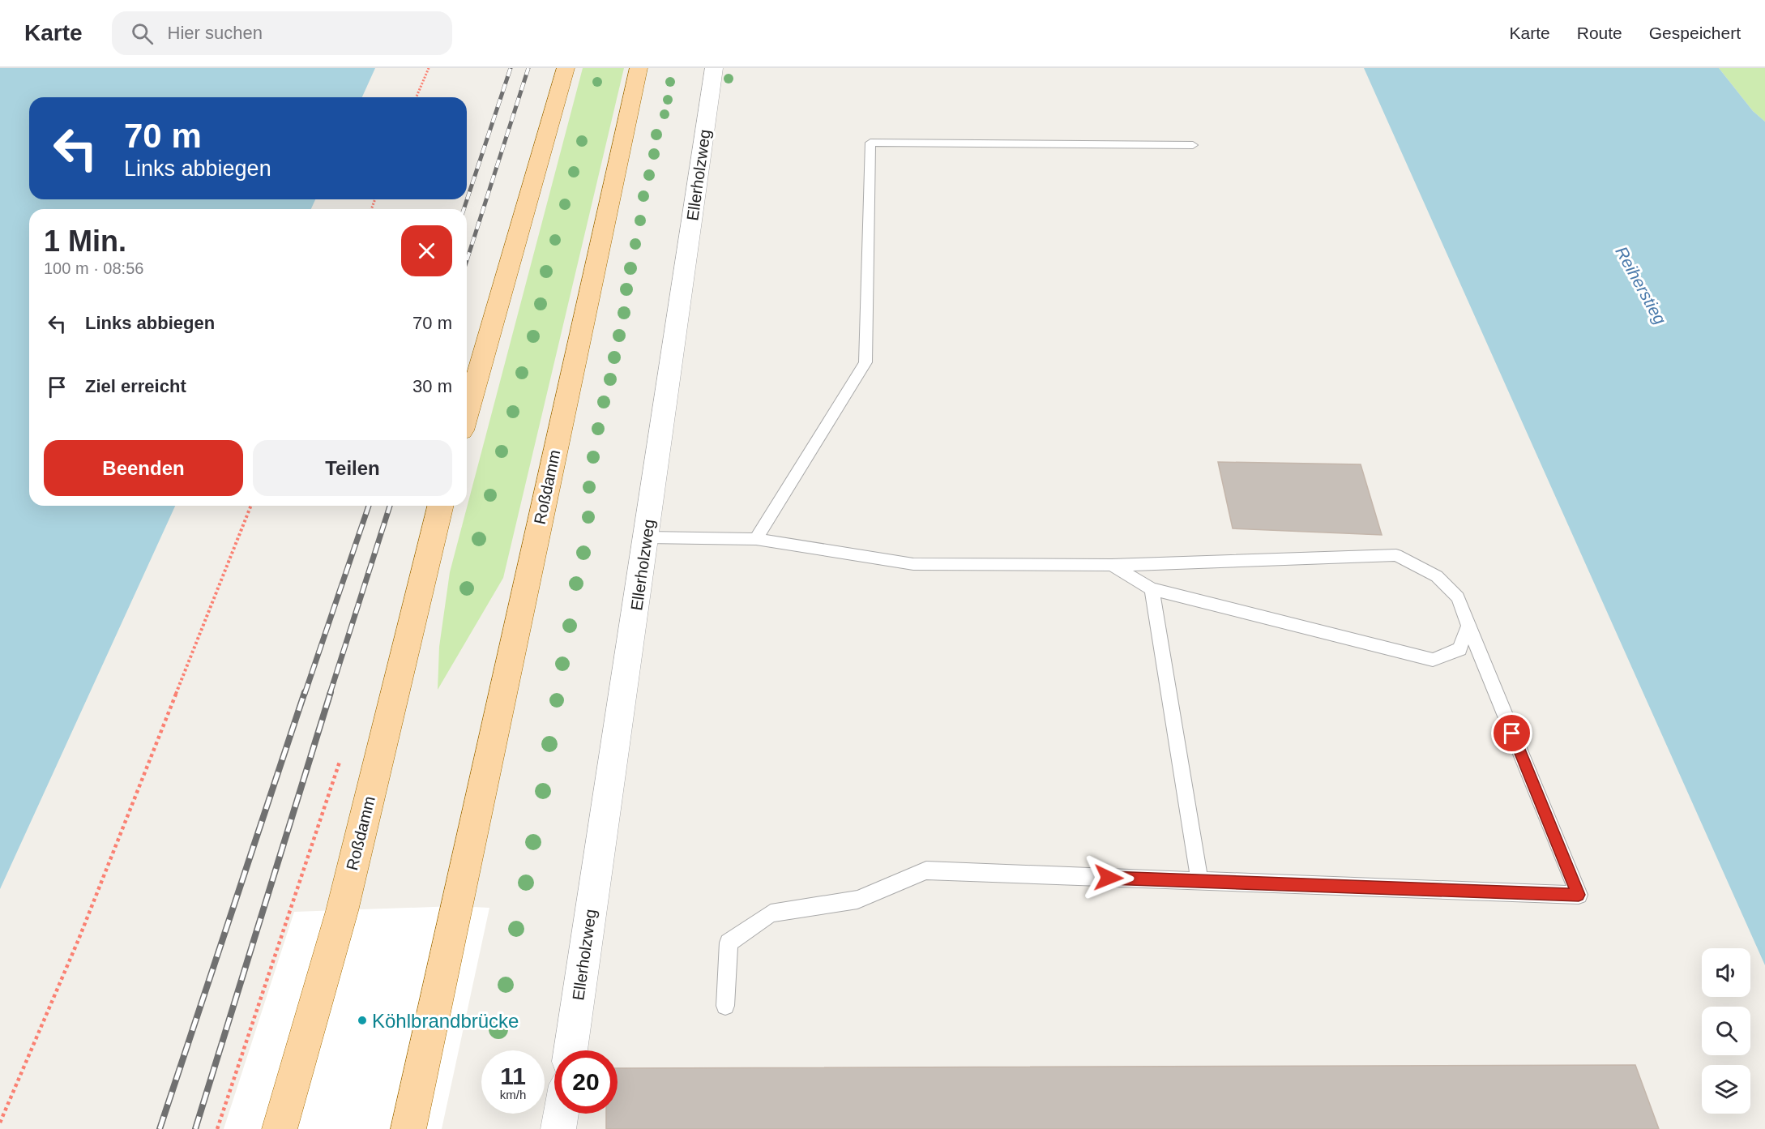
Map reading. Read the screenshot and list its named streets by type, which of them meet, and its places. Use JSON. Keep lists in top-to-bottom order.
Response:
{
  "streets": {
    "main road": ["Roßdamm"],
    "street": ["Ellerholzweg"]
  },
  "water": ["Reiherstieg"],
  "places": ["Köhlbrandbrücke"],
  "page": {
    "header": "Karte",
    "search": "Hier suchen",
    "nav": ["Karte", "Route", "Gespeichert"],
    "turn": ["70 m", "Links abbiegen"],
    "heading": ["1 Min.", "100 m · 08:56"],
    "list": [
      {
        "name": "Links abbiegen",
        "value": "70 m"
      },
      {
        "name": "Ziel erreicht",
        "value": "30 m"
      }
    ],
    "buttons": ["Beenden", "Teilen"],
    "speed": "11 km/h",
    "limit": "20"
  }
}
